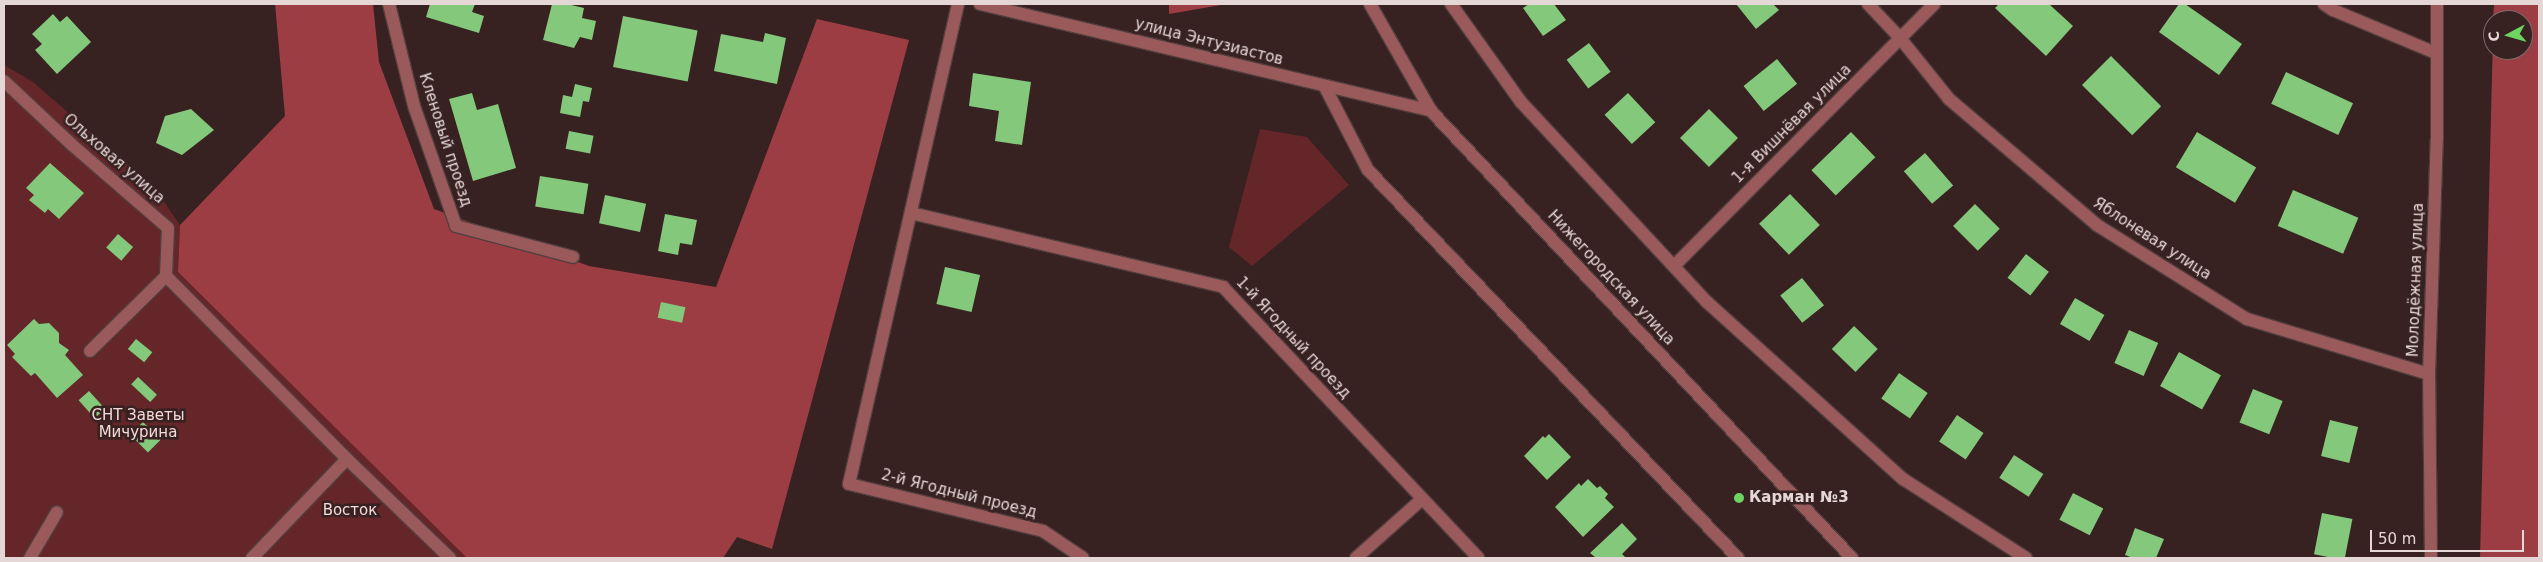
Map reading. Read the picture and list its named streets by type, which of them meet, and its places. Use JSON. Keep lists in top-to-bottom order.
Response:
{
  "streets": {
    "street": [
      "улица Энтузиастов",
      "1-я Вишнёвая улица",
      "Кленовый проезд",
      "Ольховая улица",
      "Яблоневая улица",
      "Нижегородская улица",
      "Молодёжная улица",
      "1-й Ягодный проезд",
      "2-й Ягодный проезд"
    ]
  },
  "crossings": [
    ["улица Энтузиастов", "Нижегородская улица"],
    ["1-я Вишнёвая улица", "Яблоневая улица"],
    ["Яблоневая улица", "Молодёжная улица"],
    ["1-й Ягодный проезд", "2-й Ягодный проезд"]
  ],
  "parks": ["СНТ Заветы Мичурина", "Восток"],
  "places": ["Карман №3"],
  "scale_bar": "50 m",
  "north": "left"
}
